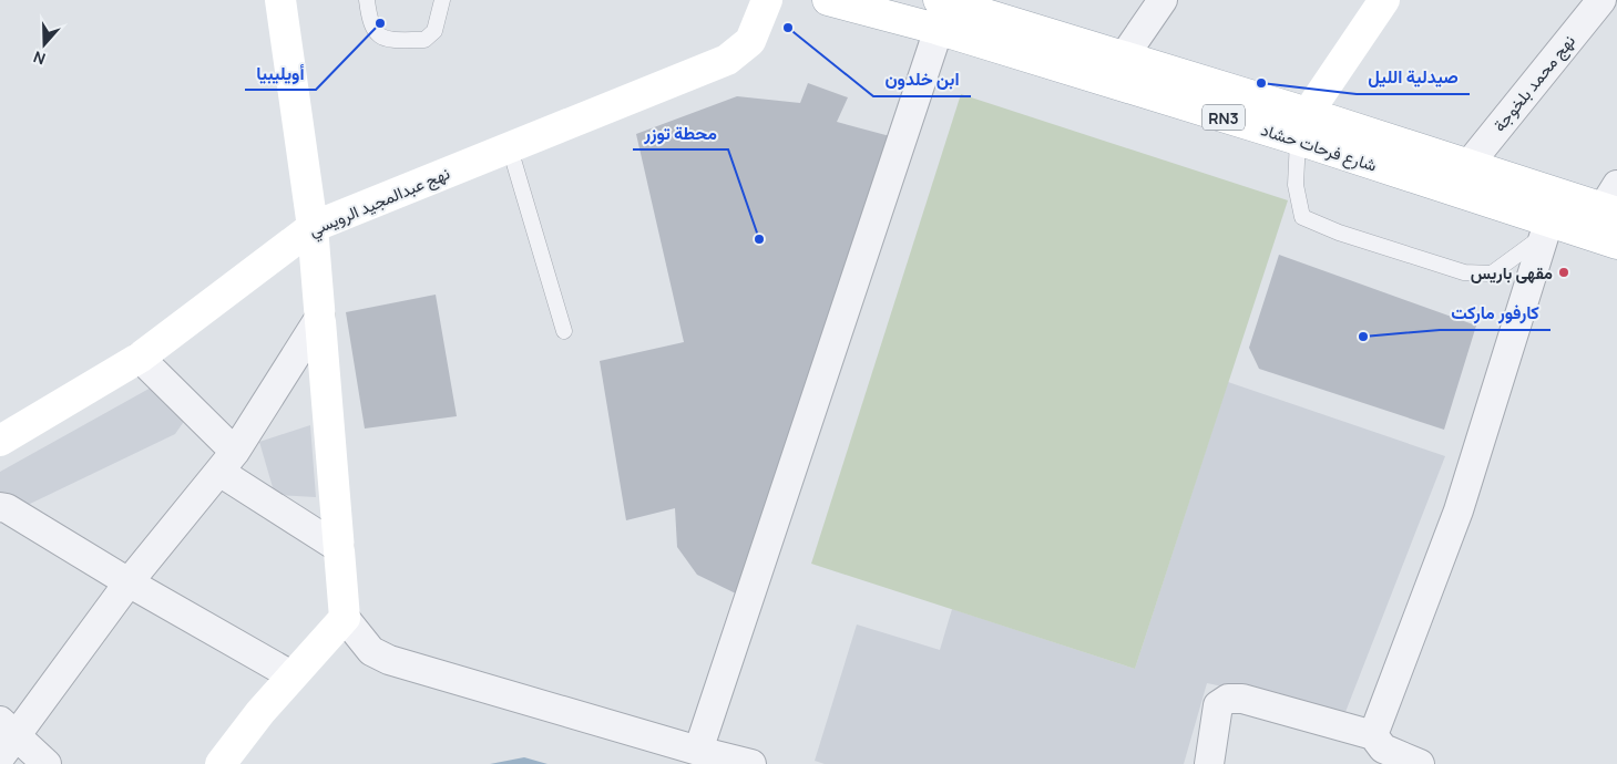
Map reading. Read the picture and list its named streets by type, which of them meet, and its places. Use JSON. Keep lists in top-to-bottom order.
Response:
{
  "streets": {
    "street": [
      "نهج محمد بلخوجة",
      "RN3",
      "شارع فرحات حشاد",
      "نهج عبدالمجيد الرويسي"
    ]
  },
  "crossings": [
    ["نهج محمد بلخوجة", "شارع فرحات حشاد"]
  ],
  "places": [
    "أويليبيا",
    "ابن خلدون",
    "صيدلية الليل",
    "محطة توزر",
    "مقهى باريس",
    "كارفور ماركت"
  ],
  "north": "bottom"
}
